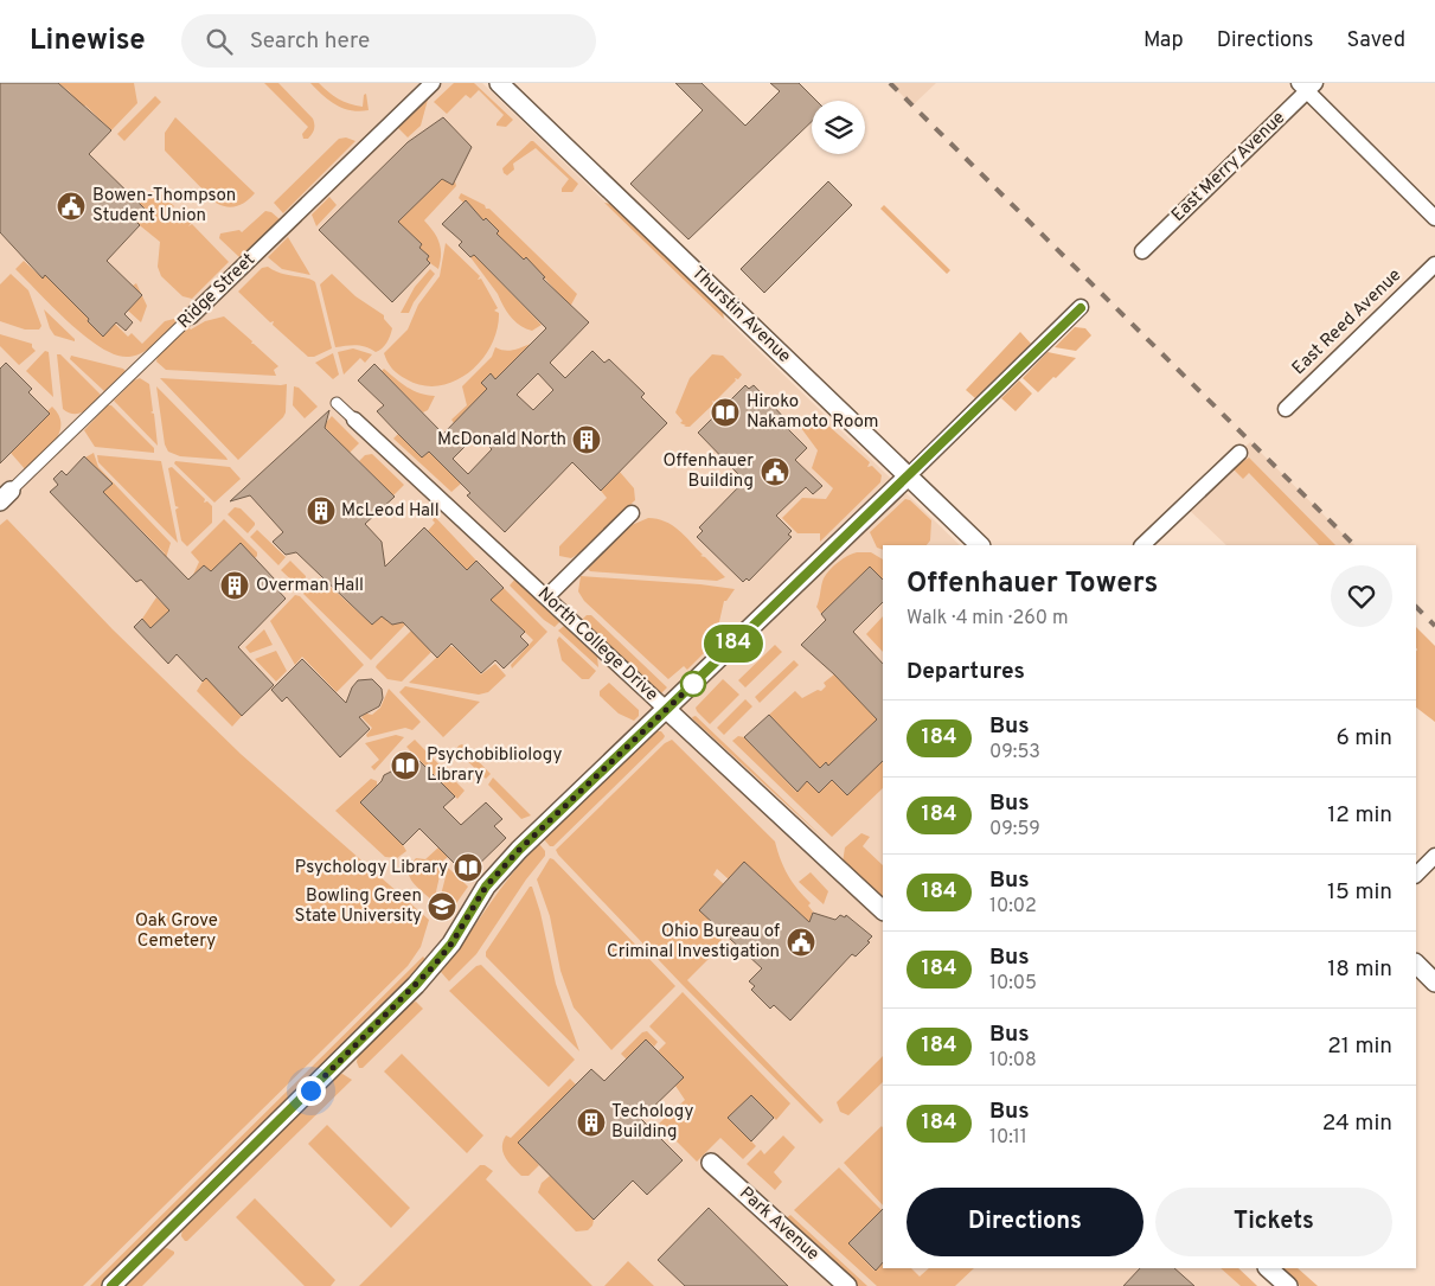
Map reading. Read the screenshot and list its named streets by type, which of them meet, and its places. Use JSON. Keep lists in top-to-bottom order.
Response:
{
  "streets": {
    "street": [
      "East Merry Avenue",
      "Ridge Street",
      "Thurstin Avenue",
      "East Reed Avenue",
      "North College Drive",
      "Park Avenue"
    ]
  },
  "parks": ["Oak Grove Cemetery"],
  "places": {
    "public building": ["Bowen-Thompson Student Union", "Offenhauer Building", "Ohio Bureau of Criminal Investigation"],
    "library": ["Hiroko Nakamoto Room", "Psychobibliology Library", "Psychology Library"],
    "building": [
      "McDonald North",
      "McLeod Hall",
      "Overman Hall",
      "Techology Building"
    ],
    "school or university": ["Bowling Green State University"]
  },
  "lines": ["bus line 184"],
  "page": {
    "header": "Linewise",
    "search": "Search here",
    "nav": ["Map", "Directions", "Saved"],
    "on_map": "184",
    "heading": [
      ["Offenhauer Towers", "Walk · 4 min · 260 m"],
      "Departures"
    ],
    "list": [
      {
        "mark": "184",
        "name": "Bus",
        "note": "09:53",
        "value": "6 min"
      },
      {
        "mark": "184",
        "name": "Bus",
        "note": "09:59",
        "value": "12 min"
      },
      {
        "mark": "184",
        "name": "Bus",
        "note": "10:02",
        "value": "15 min"
      },
      {
        "mark": "184",
        "name": "Bus",
        "note": "10:05",
        "value": "18 min"
      },
      {
        "mark": "184",
        "name": "Bus",
        "note": "10:08",
        "value": "21 min"
      },
      {
        "mark": "184",
        "name": "Bus",
        "note": "10:11",
        "value": "24 min"
      }
    ],
    "buttons": ["Directions", "Tickets"]
  }
}
